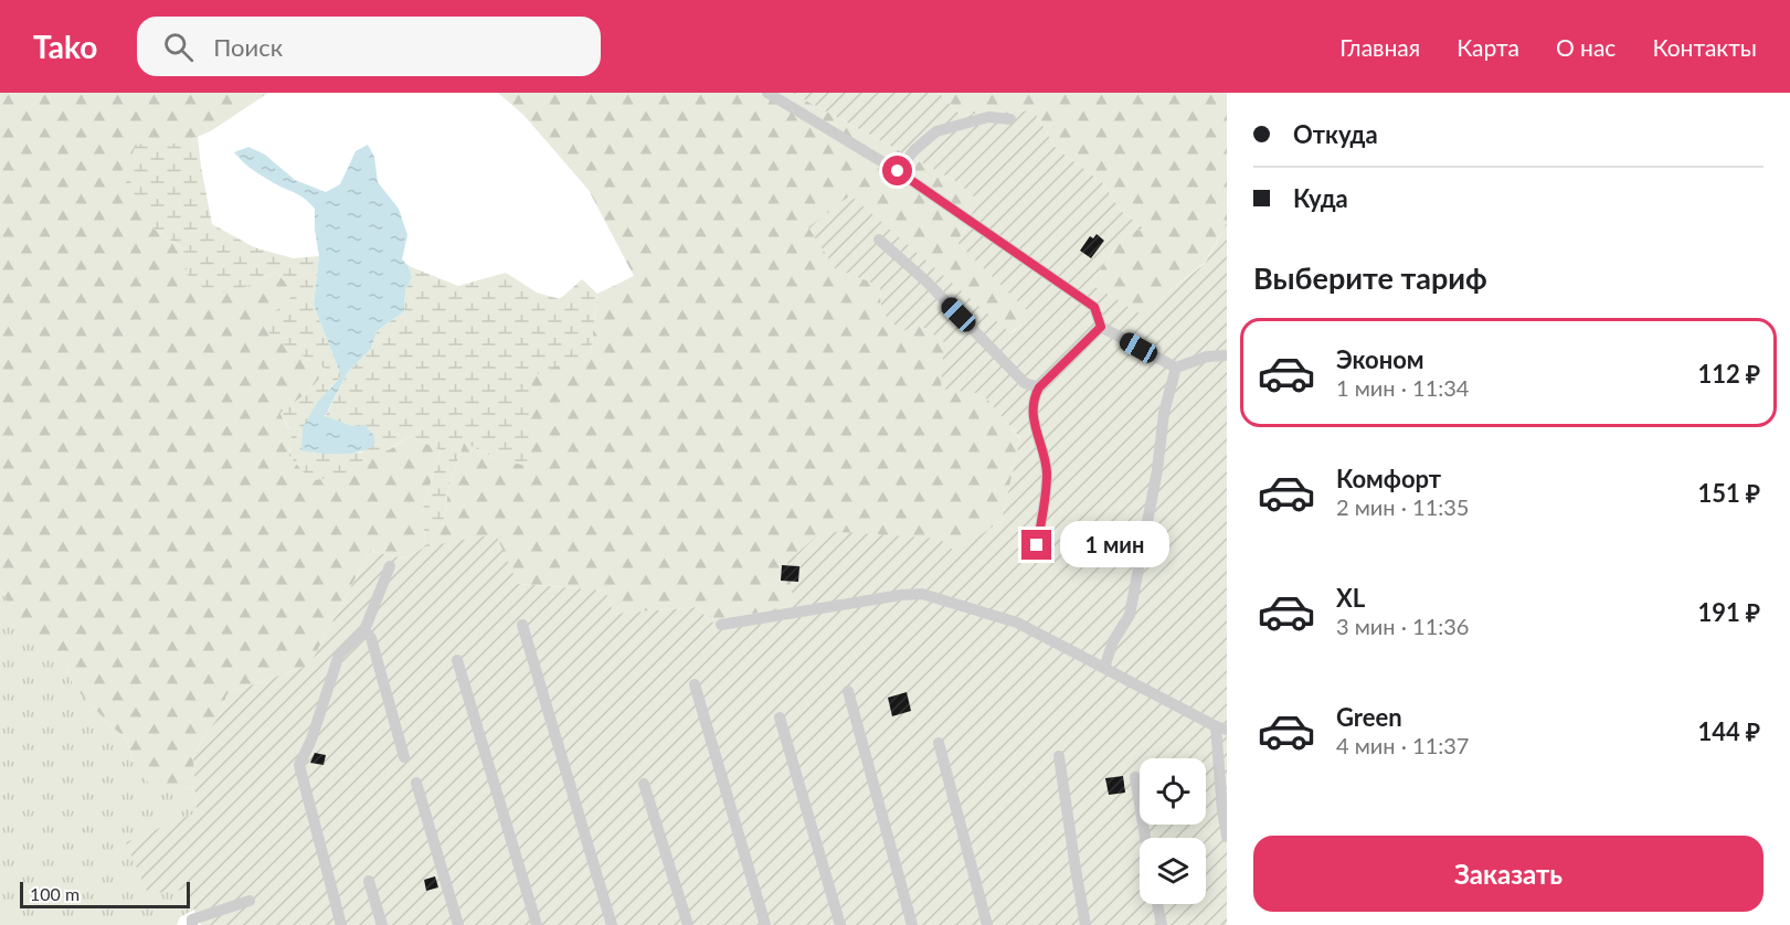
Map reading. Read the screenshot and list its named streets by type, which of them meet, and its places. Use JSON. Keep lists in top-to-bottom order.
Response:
{
  "scale_bar": "100 m",
  "page": {
    "header": "Tako",
    "search": "Поиск",
    "nav": [
      "Главная",
      "Карта",
      "О нас",
      "Контакты"
    ],
    "banner": ["Откуда", "Куда"],
    "heading": "Выберите тариф",
    "list": [
      {
        "name": "Эконом",
        "note": "1 мин · 11:34",
        "value": "112 ₽"
      },
      {
        "name": "Комфорт",
        "note": "2 мин · 11:35",
        "value": "151 ₽"
      },
      {
        "name": "XL",
        "note": "3 мин · 11:36",
        "value": "191 ₽"
      },
      {
        "name": "Green",
        "note": "4 мин · 11:37",
        "value": "144 ₽"
      }
    ],
    "bubble": "1 мин",
    "buttons": "Заказать",
    "scale": "100 m"
  }
}
